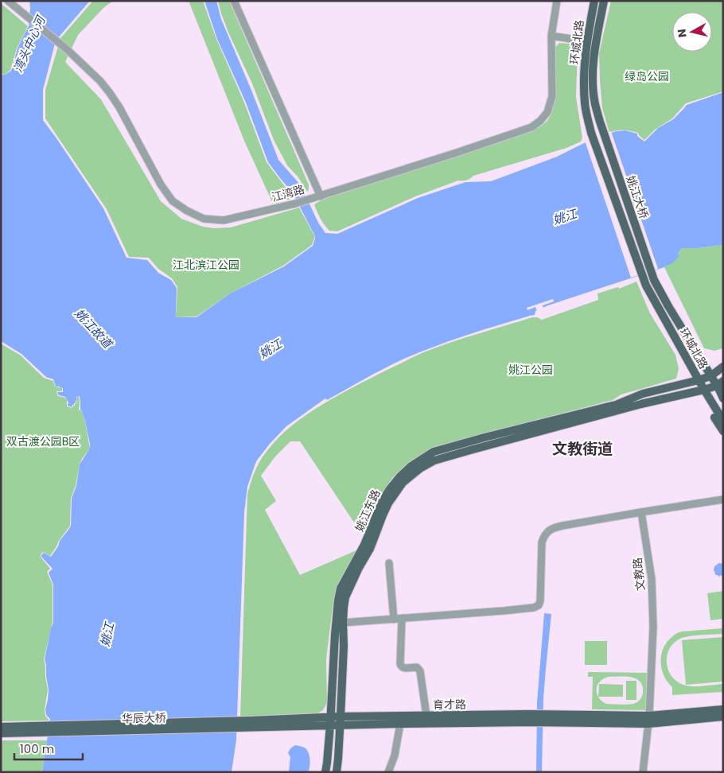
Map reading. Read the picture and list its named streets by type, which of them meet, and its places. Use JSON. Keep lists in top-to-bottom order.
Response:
{
  "streets": {
    "main road": [
      "环城北路",
      "姚江大桥",
      "姚江东路",
      "育才路",
      "华辰大桥"
    ],
    "street": ["江湾路", "文教路"]
  },
  "crossings": [
    ["环城北路", "姚江大桥"],
    ["环城北路", "姚江东路"],
    ["姚江东路", "育才路"],
    ["文教路", "育才路"],
    ["育才路", "华辰大桥"]
  ],
  "districts": ["文教街道"],
  "water": ["湾头中心河", "姚江", "姚江故道"],
  "parks": [
    "绿岛公园",
    "江北滨江公园",
    "姚江公园",
    "双古渡公园B区"
  ],
  "scale_bar": "100 m",
  "north": "left"
}
